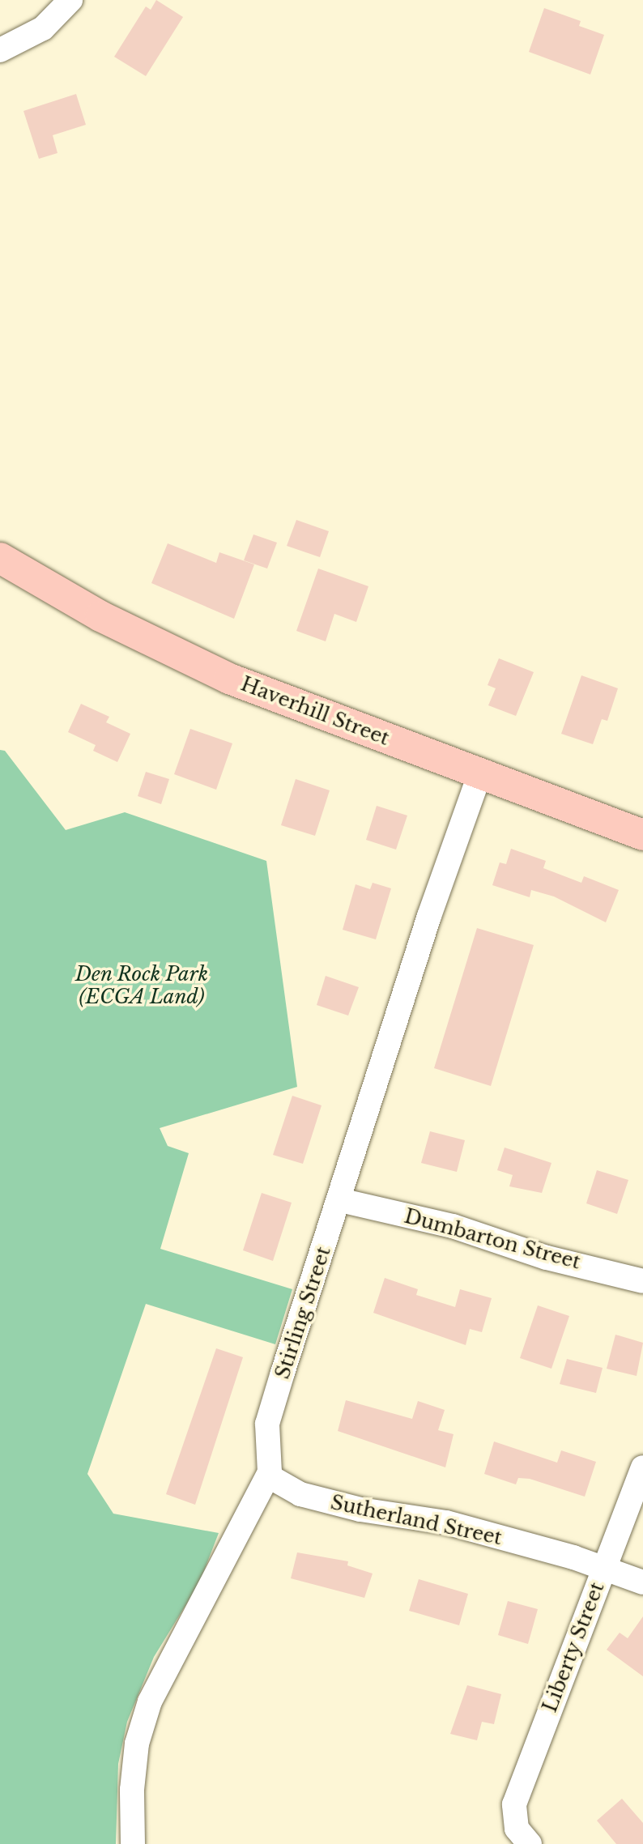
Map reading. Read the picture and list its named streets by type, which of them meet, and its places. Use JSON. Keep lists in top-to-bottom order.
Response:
{
  "streets": {
    "main road": ["Haverhill Street"],
    "street": [
      "Dumbarton Street",
      "Stirling Street",
      "Sutherland Street",
      "Liberty Street"
    ]
  },
  "crossings": [
    ["Haverhill Street", "Stirling Street"],
    ["Dumbarton Street", "Stirling Street"],
    ["Stirling Street", "Sutherland Street"],
    ["Sutherland Street", "Liberty Street"]
  ],
  "parks": ["Den Rock Park (ECGA Land)"]
}
